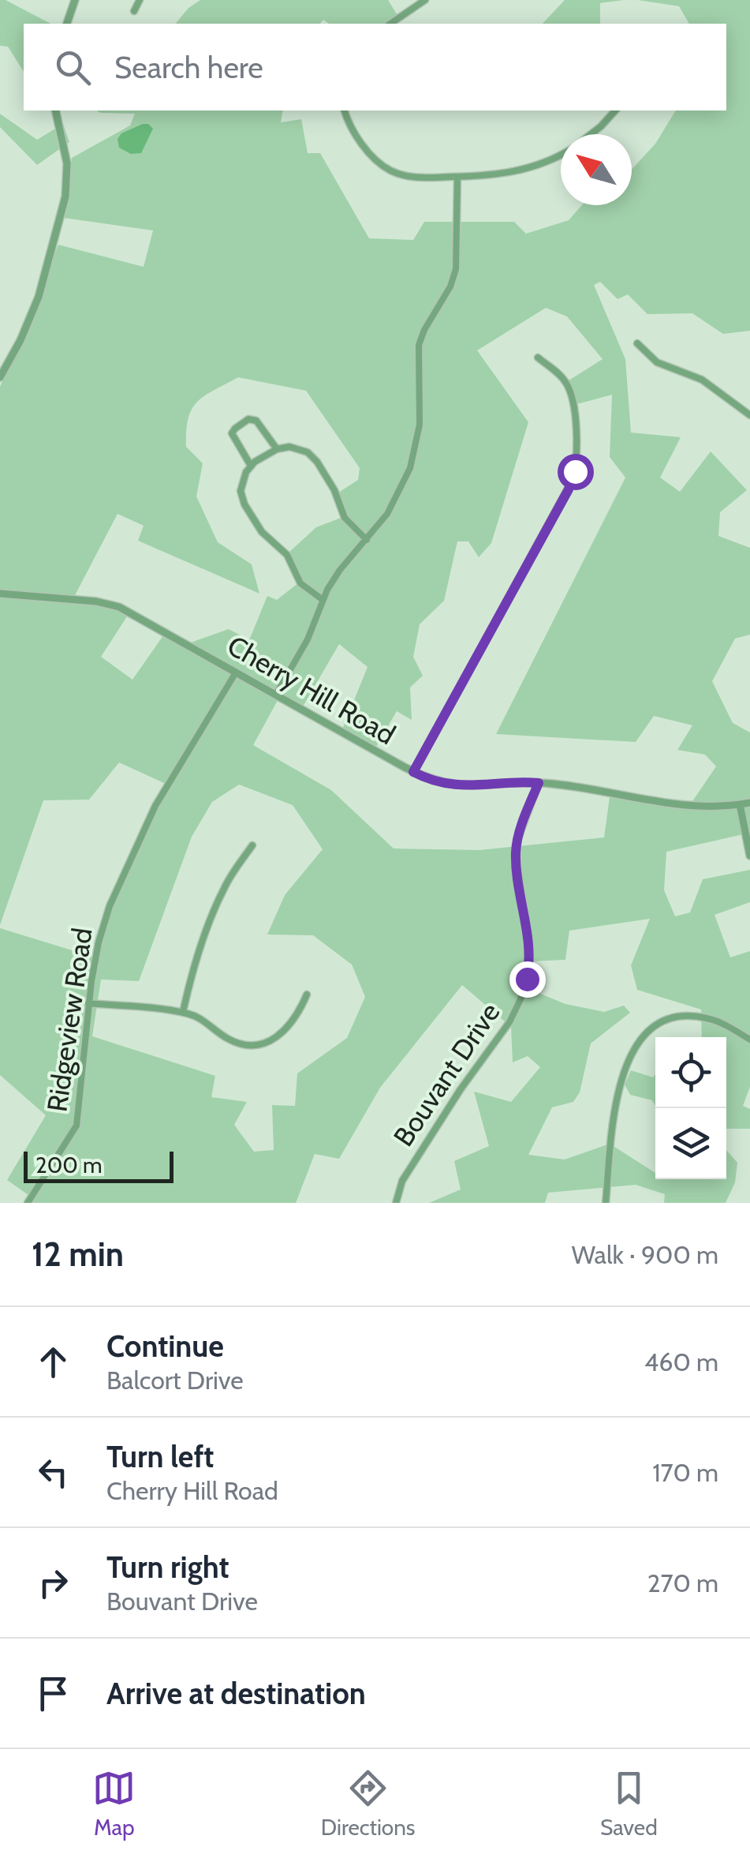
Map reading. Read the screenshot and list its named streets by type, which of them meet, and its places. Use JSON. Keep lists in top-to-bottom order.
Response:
{
  "streets": {
    "street": ["Cherry Hill Road", "Ridgeview Road", "Bouvant Drive"]
  },
  "crossings": [
    ["Cherry Hill Road", "Ridgeview Road"],
    ["Cherry Hill Road", "Bouvant Drive"]
  ],
  "scale_bar": "200 m",
  "north": "top left",
  "page": {
    "search": "Search here",
    "scale": "200 m",
    "heading": ["12 min", "Walk · 900 m"],
    "list": [
      ["Continue", "Balcort Drive", "460 m"],
      ["Turn left", "Cherry Hill Road", "170 m"],
      ["Turn right", "Bouvant Drive", "270 m"],
      "Arrive at destination"
    ],
    "nav": ["Map", "Directions", "Saved"]
  }
}
